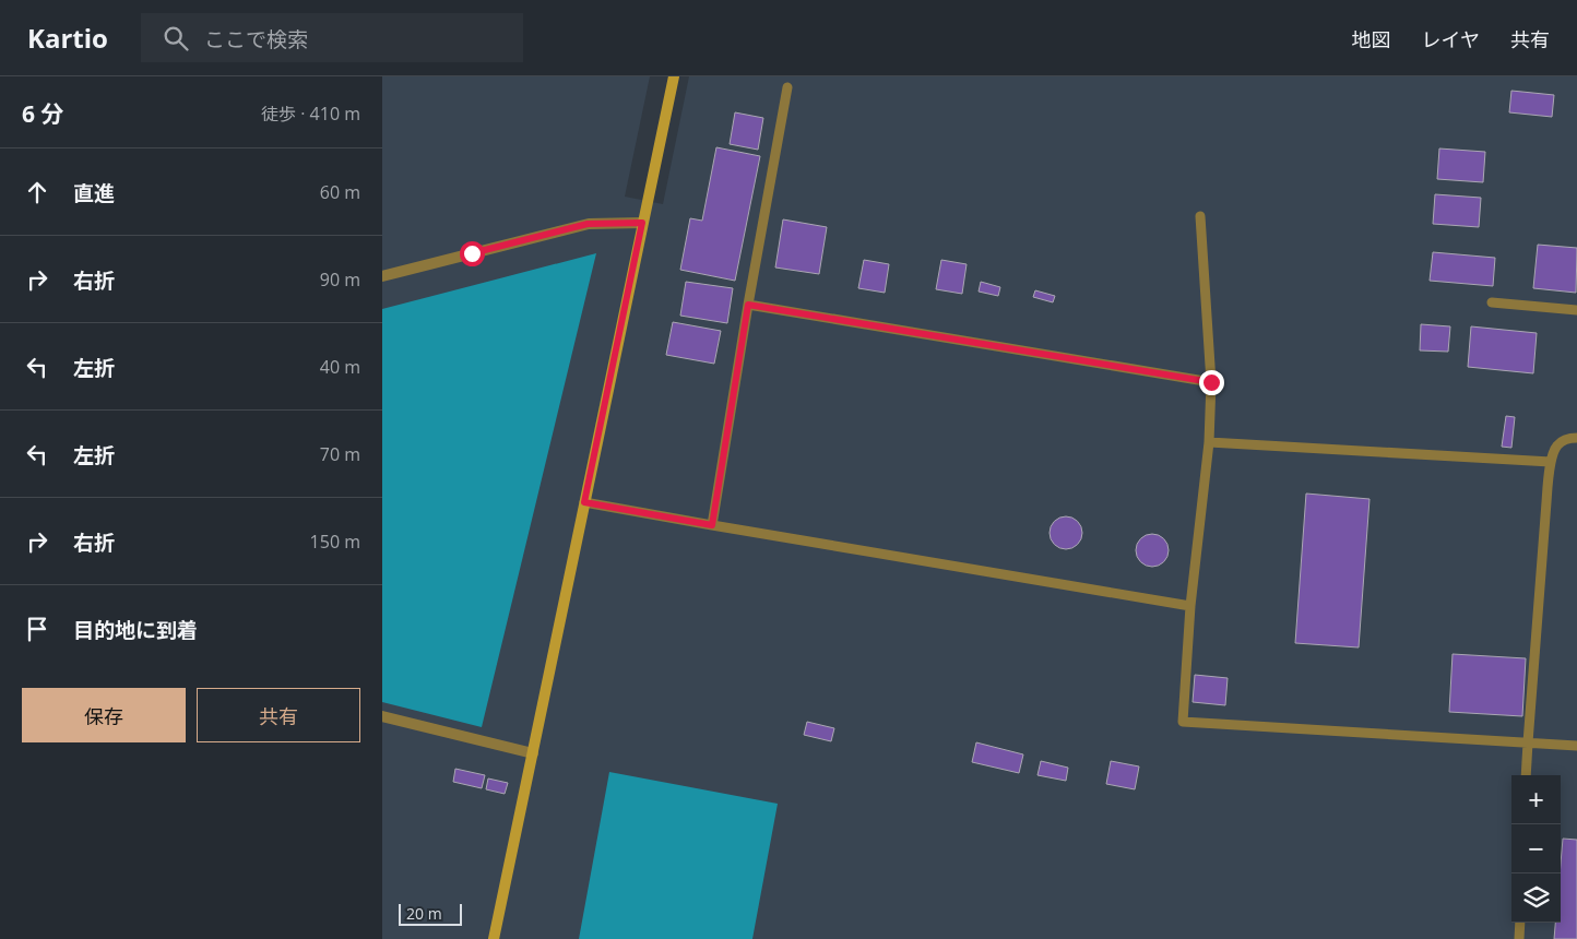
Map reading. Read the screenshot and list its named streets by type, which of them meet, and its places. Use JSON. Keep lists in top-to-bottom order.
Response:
{
  "scale_bar": "20 m",
  "page": {
    "header": "Kartio",
    "search": "ここで検索",
    "nav": ["地図", "レイヤ", "共有"],
    "heading": ["6 分", "徒歩 · 410 m"],
    "list": [
      ["直進", "60 m"],
      ["右折", "90 m"],
      ["左折", "40 m"],
      ["左折", "70 m"],
      ["右折", "150 m"],
      "目的地に到着"
    ],
    "buttons": ["保存", "共有"],
    "map_buttons": ["+", "−"],
    "scale": "20 m"
  }
}
